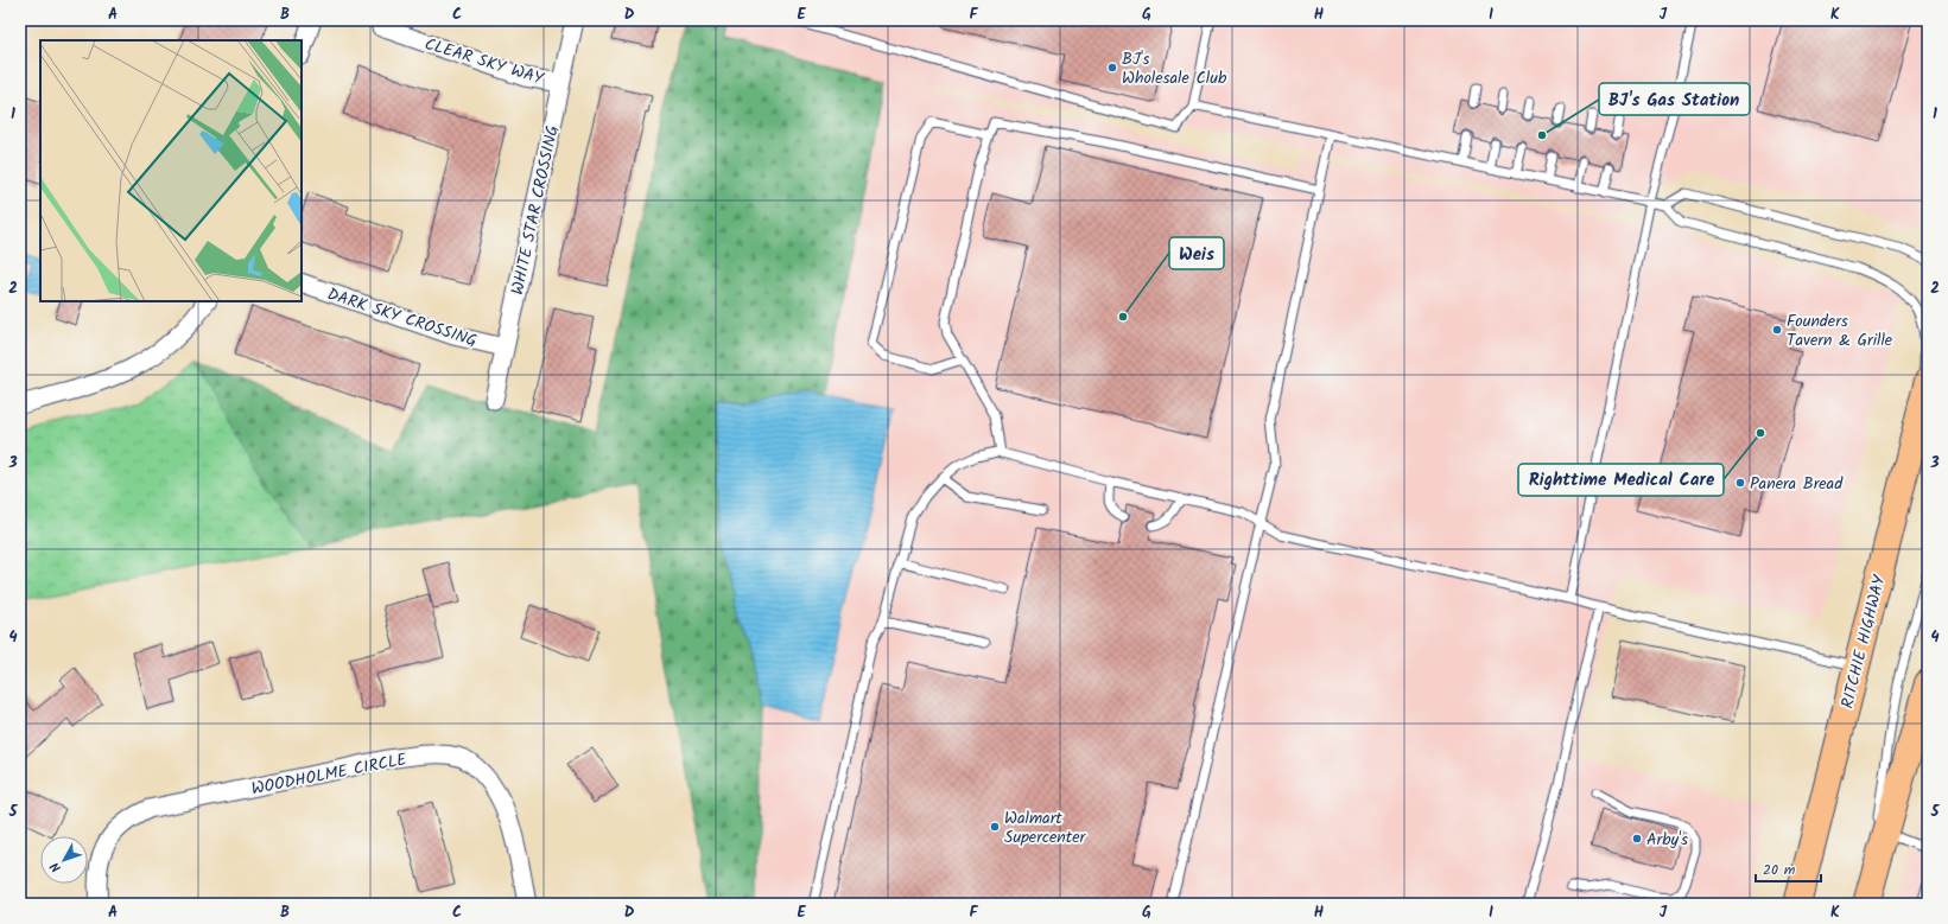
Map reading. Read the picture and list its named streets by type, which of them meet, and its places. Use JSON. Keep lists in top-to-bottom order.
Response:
{
  "streets": {
    "main road": ["RITCHIE HIGHWAY"],
    "street": [
      "CLEAR SKY WAY",
      "WHITE STAR CROSSING",
      "DARK SKY CROSSING",
      "WOODHOLME CIRCLE"
    ]
  },
  "crossings": [
    ["CLEAR SKY WAY", "WHITE STAR CROSSING"],
    ["WHITE STAR CROSSING", "DARK SKY CROSSING"]
  ],
  "places": [
    "BJ's Wholesale Club",
    "BJ's Gas Station",
    "Weis",
    "Founders Tavern & Grille",
    "Righttime Medical Care",
    "Panera Bread",
    "Walmart Supercenter",
    "Arby's"
  ],
  "scale_bar": "20 m",
  "north": "bottom left",
  "grid": {
    "columns": [
      "A",
      "B",
      "C",
      "D",
      "E",
      "F",
      "G",
      "H",
      "I",
      "J",
      "K"
    ],
    "rows": [
      "1",
      "2",
      "3",
      "4",
      "5"
    ]
  }
}
